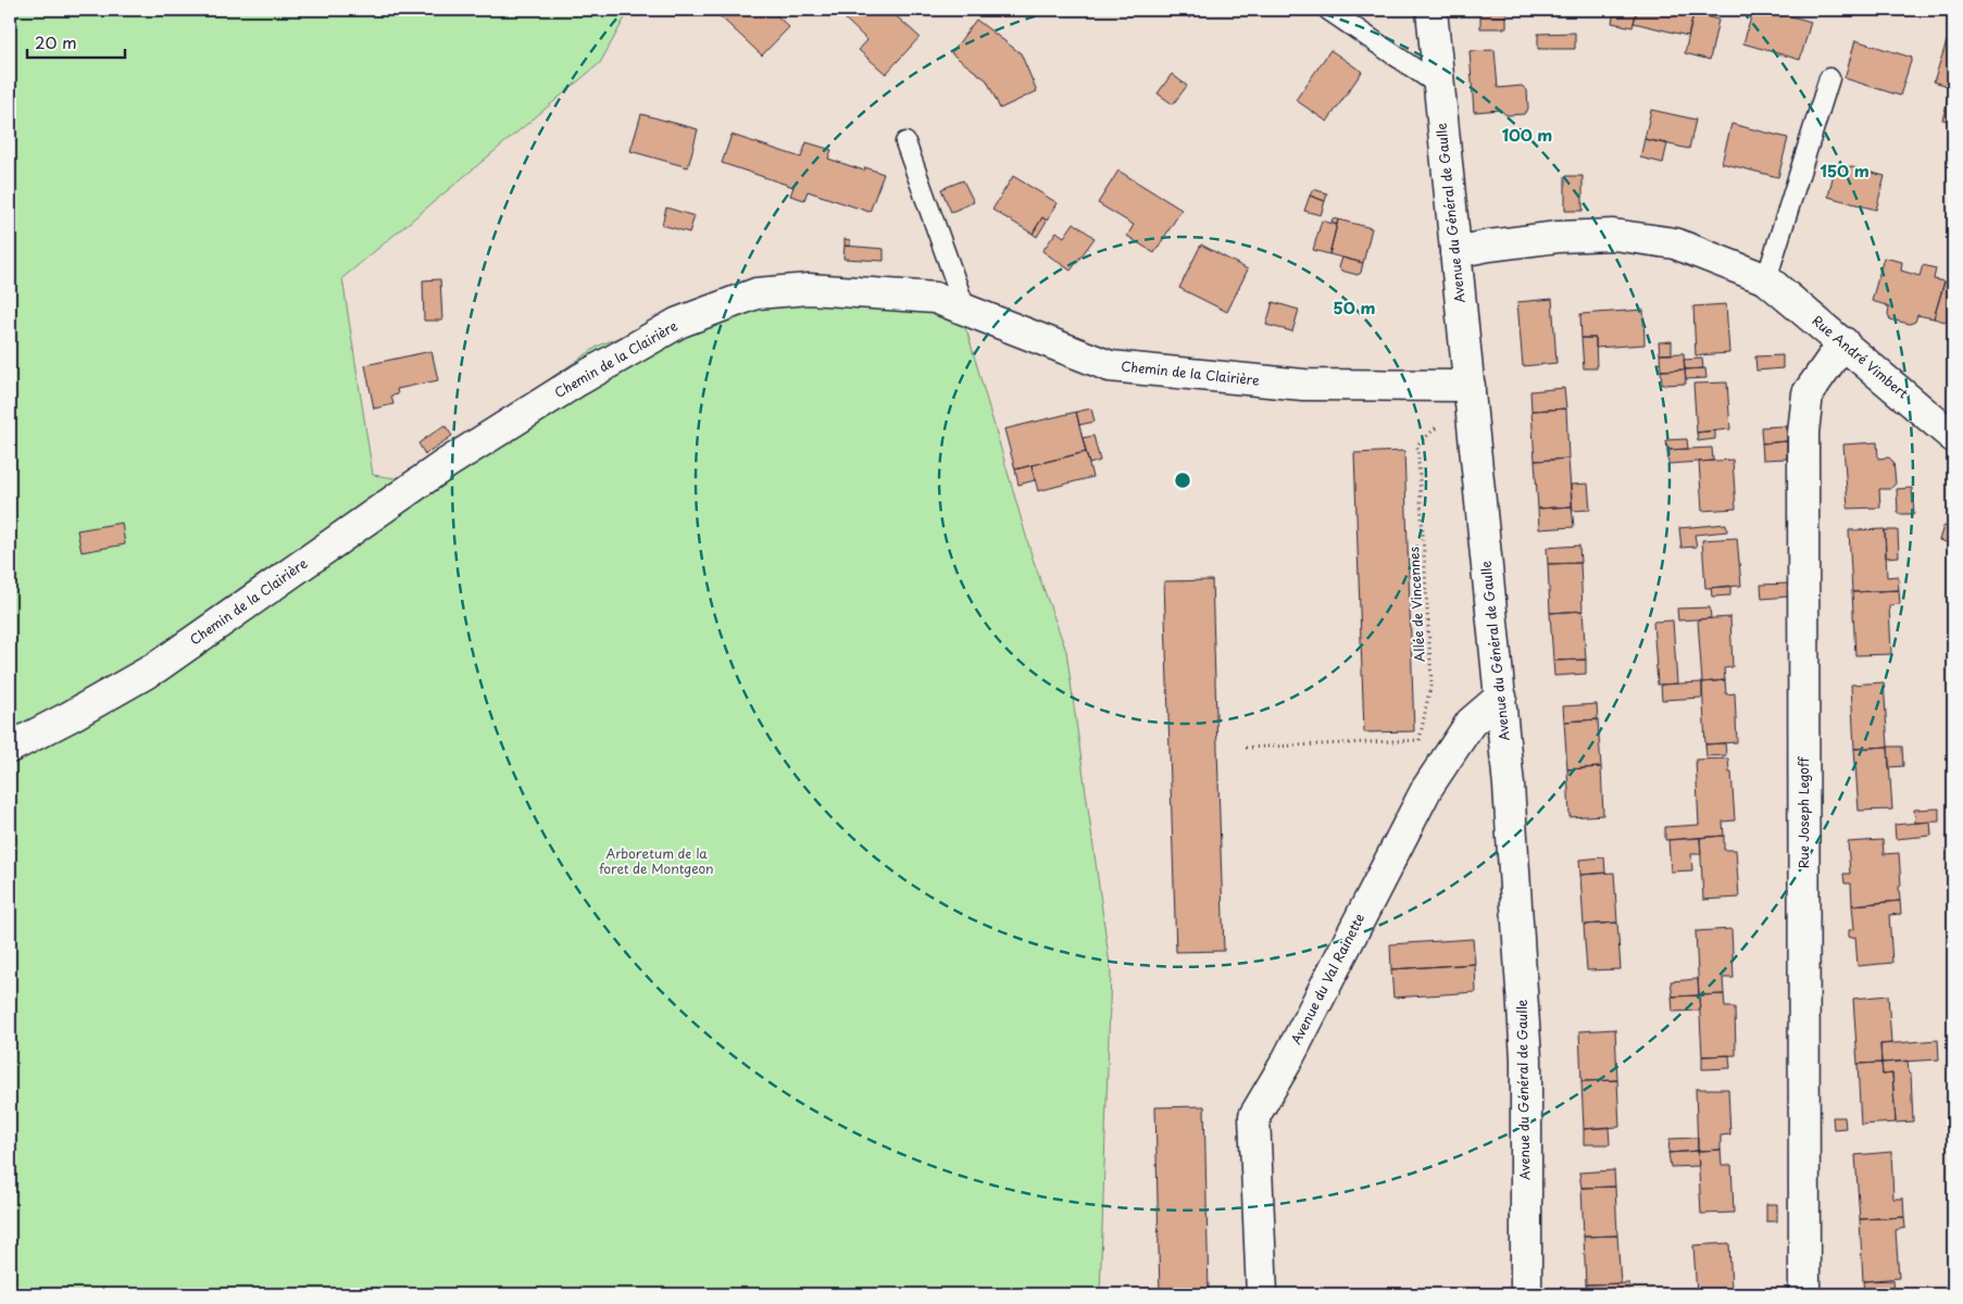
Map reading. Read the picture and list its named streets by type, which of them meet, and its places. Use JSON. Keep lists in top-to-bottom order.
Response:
{
  "streets": {
    "street": [
      "Avenue du Général de Gaulle",
      "Rue André Vimbert",
      "Chemin de la Clairière",
      "Rue Joseph Legoff",
      "Avenue du Val Rainette"
    ],
    "path": ["Allée de Vincennes"]
  },
  "crossings": [
    ["Avenue du Général de Gaulle", "Rue André Vimbert"],
    ["Avenue du Général de Gaulle", "Chemin de la Clairière"],
    ["Avenue du Général de Gaulle", "Avenue du Val Rainette"],
    ["Rue André Vimbert", "Rue Joseph Legoff"],
    ["Allée de Vincennes", "Avenue du Val Rainette"]
  ],
  "parks": ["Arboretum de la foret de Montgeon"],
  "scale_bar": "20 m",
  "rings": ["100 m", "150 m", "50 m"]
}
